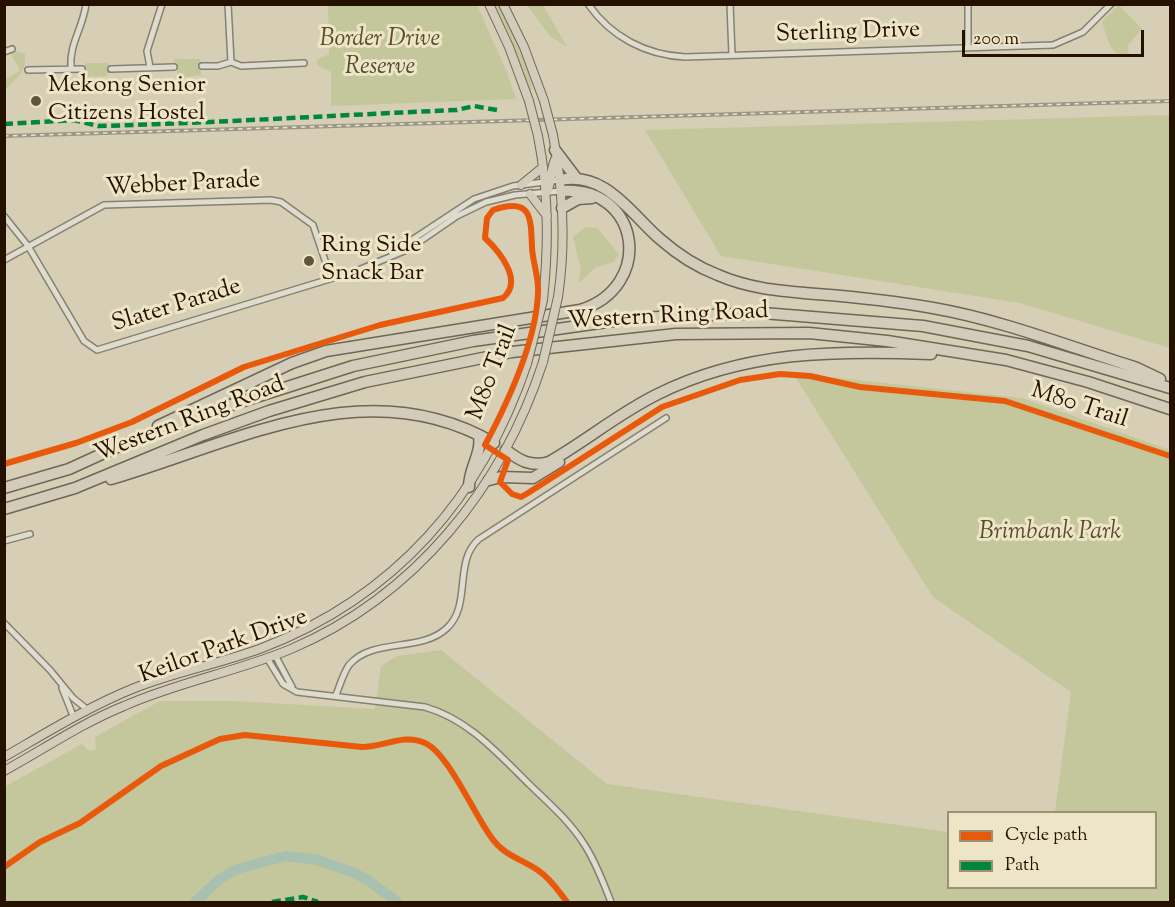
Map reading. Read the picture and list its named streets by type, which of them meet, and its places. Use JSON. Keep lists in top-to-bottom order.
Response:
{
  "streets": {
    "highway": ["Western Ring Road"],
    "main road": ["Keilor Park Drive"],
    "street": ["Sterling Drive", "Webber Parade", "Slater Parade"],
    "cycle path": ["M80 Trail"]
  },
  "crossings": [
    ["Webber Parade", "Slater Parade"],
    ["Slater Parade", "Keilor Park Drive"]
  ],
  "parks": ["Border Drive Reserve", "Brimbank Park"],
  "places": ["Mekong Senior Citizens Hostel", "Ring Side Snack Bar"],
  "legend": ["Cycle path", "Path"],
  "scale_bar": "200 m"
}
